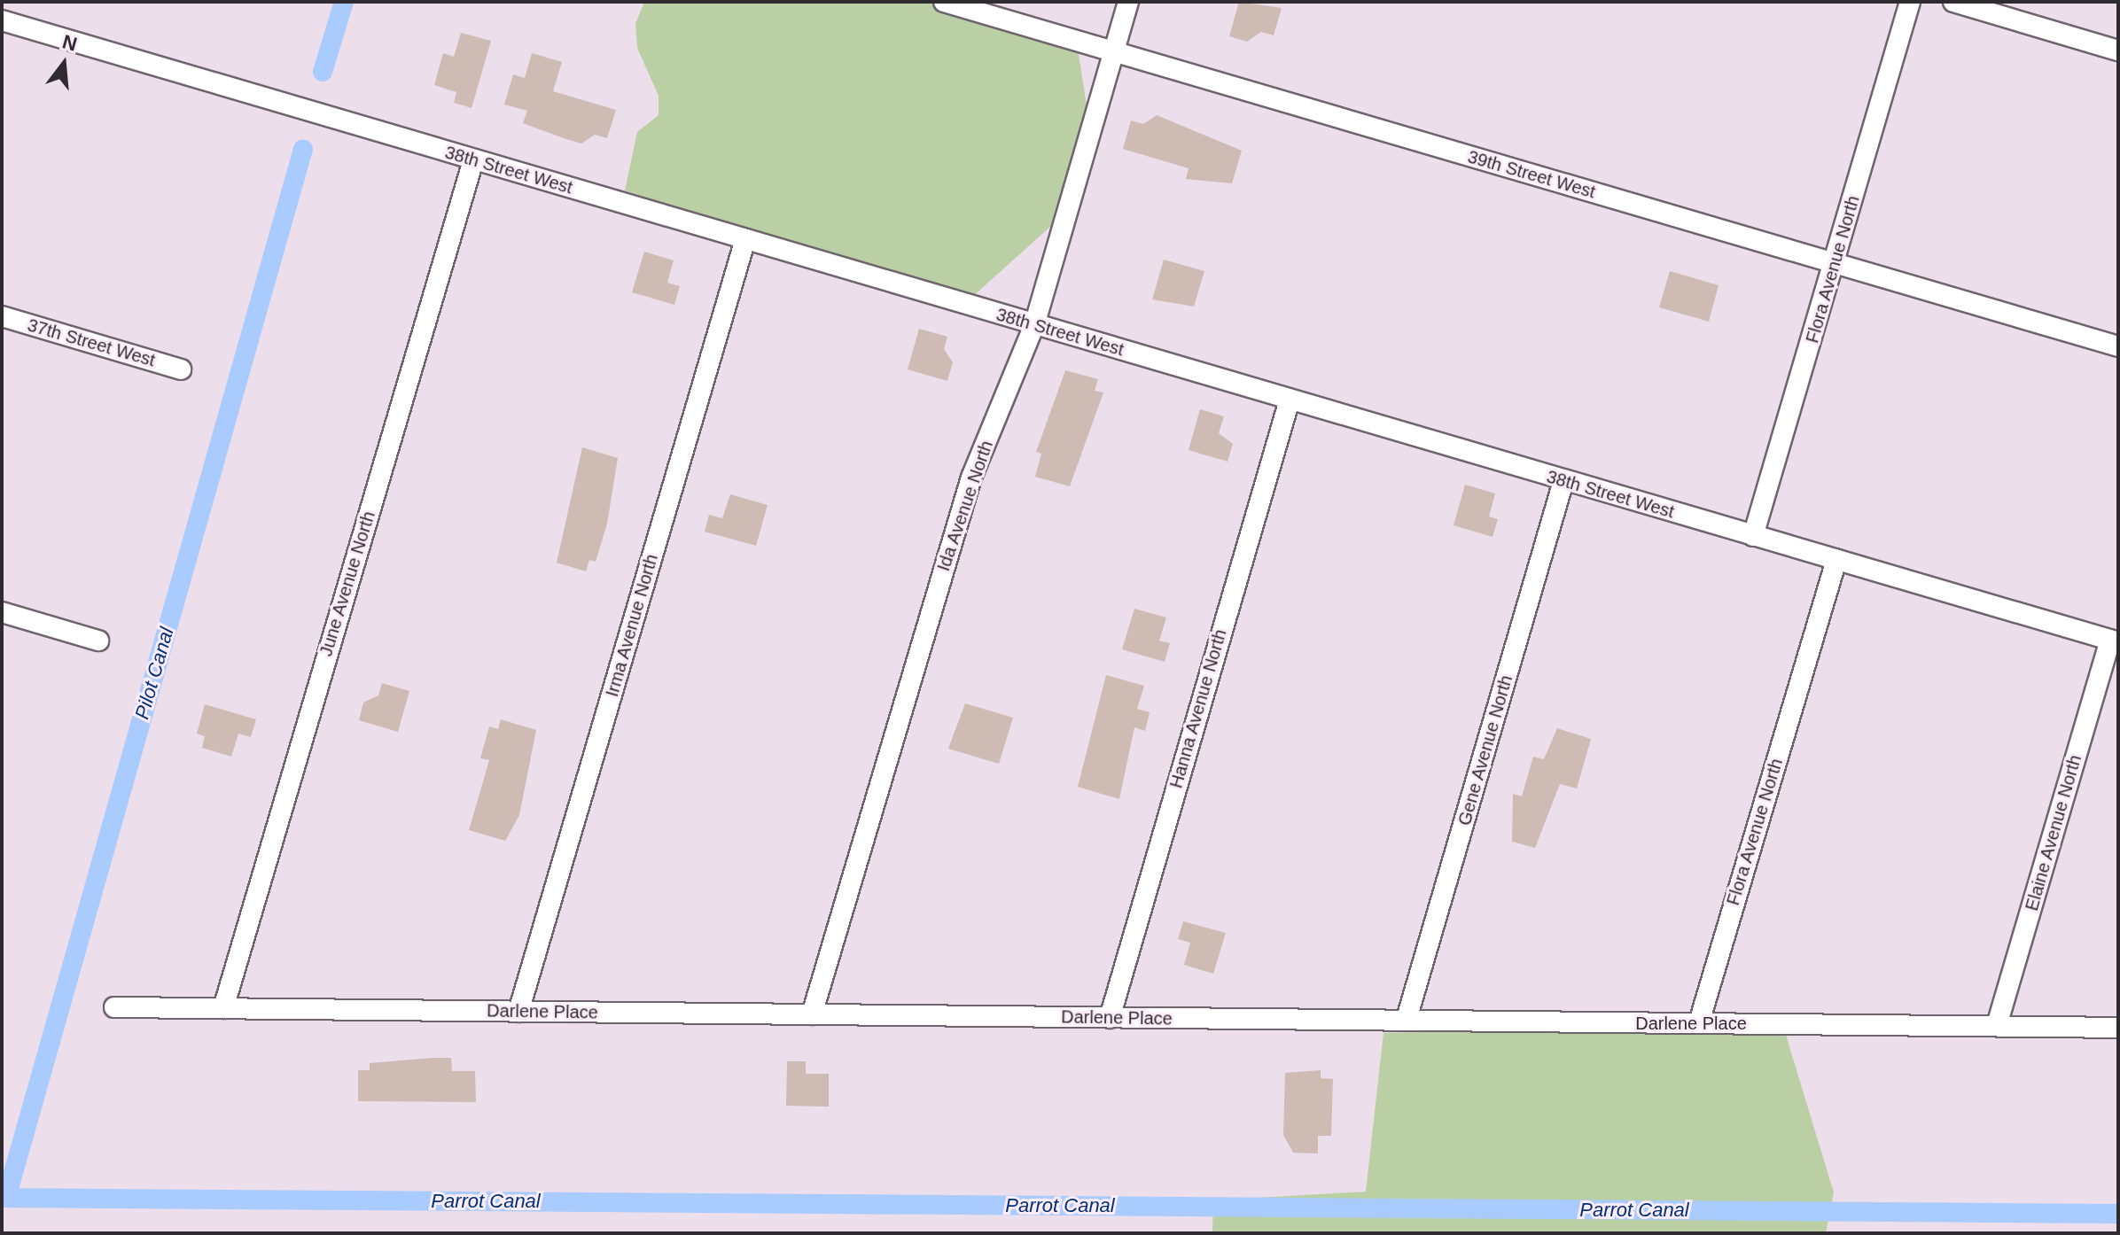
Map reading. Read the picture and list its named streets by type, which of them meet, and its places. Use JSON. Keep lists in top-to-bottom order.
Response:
{
  "streets": {
    "street": [
      "38th Street West",
      "39th Street West",
      "Flora Avenue North",
      "37th Street West",
      "Ida Avenue North",
      "June Avenue North",
      "Irma Avenue North",
      "Hanna Avenue North",
      "Gene Avenue North",
      "Elaine Avenue North",
      "Darlene Place"
    ]
  },
  "crossings": [
    ["38th Street West", "Flora Avenue North"],
    ["38th Street West", "Ida Avenue North"],
    ["38th Street West", "June Avenue North"],
    ["38th Street West", "Irma Avenue North"],
    ["38th Street West", "Hanna Avenue North"],
    ["38th Street West", "Gene Avenue North"],
    ["38th Street West", "Elaine Avenue North"],
    ["39th Street West", "Flora Avenue North"],
    ["39th Street West", "Ida Avenue North"],
    ["Flora Avenue North", "Darlene Place"],
    ["Ida Avenue North", "Darlene Place"],
    ["June Avenue North", "Darlene Place"],
    ["Irma Avenue North", "Darlene Place"],
    ["Hanna Avenue North", "Darlene Place"],
    ["Gene Avenue North", "Darlene Place"],
    ["Elaine Avenue North", "Darlene Place"]
  ],
  "water": ["Pilot Canal", "Parrot Canal"],
  "north": "top"
}
